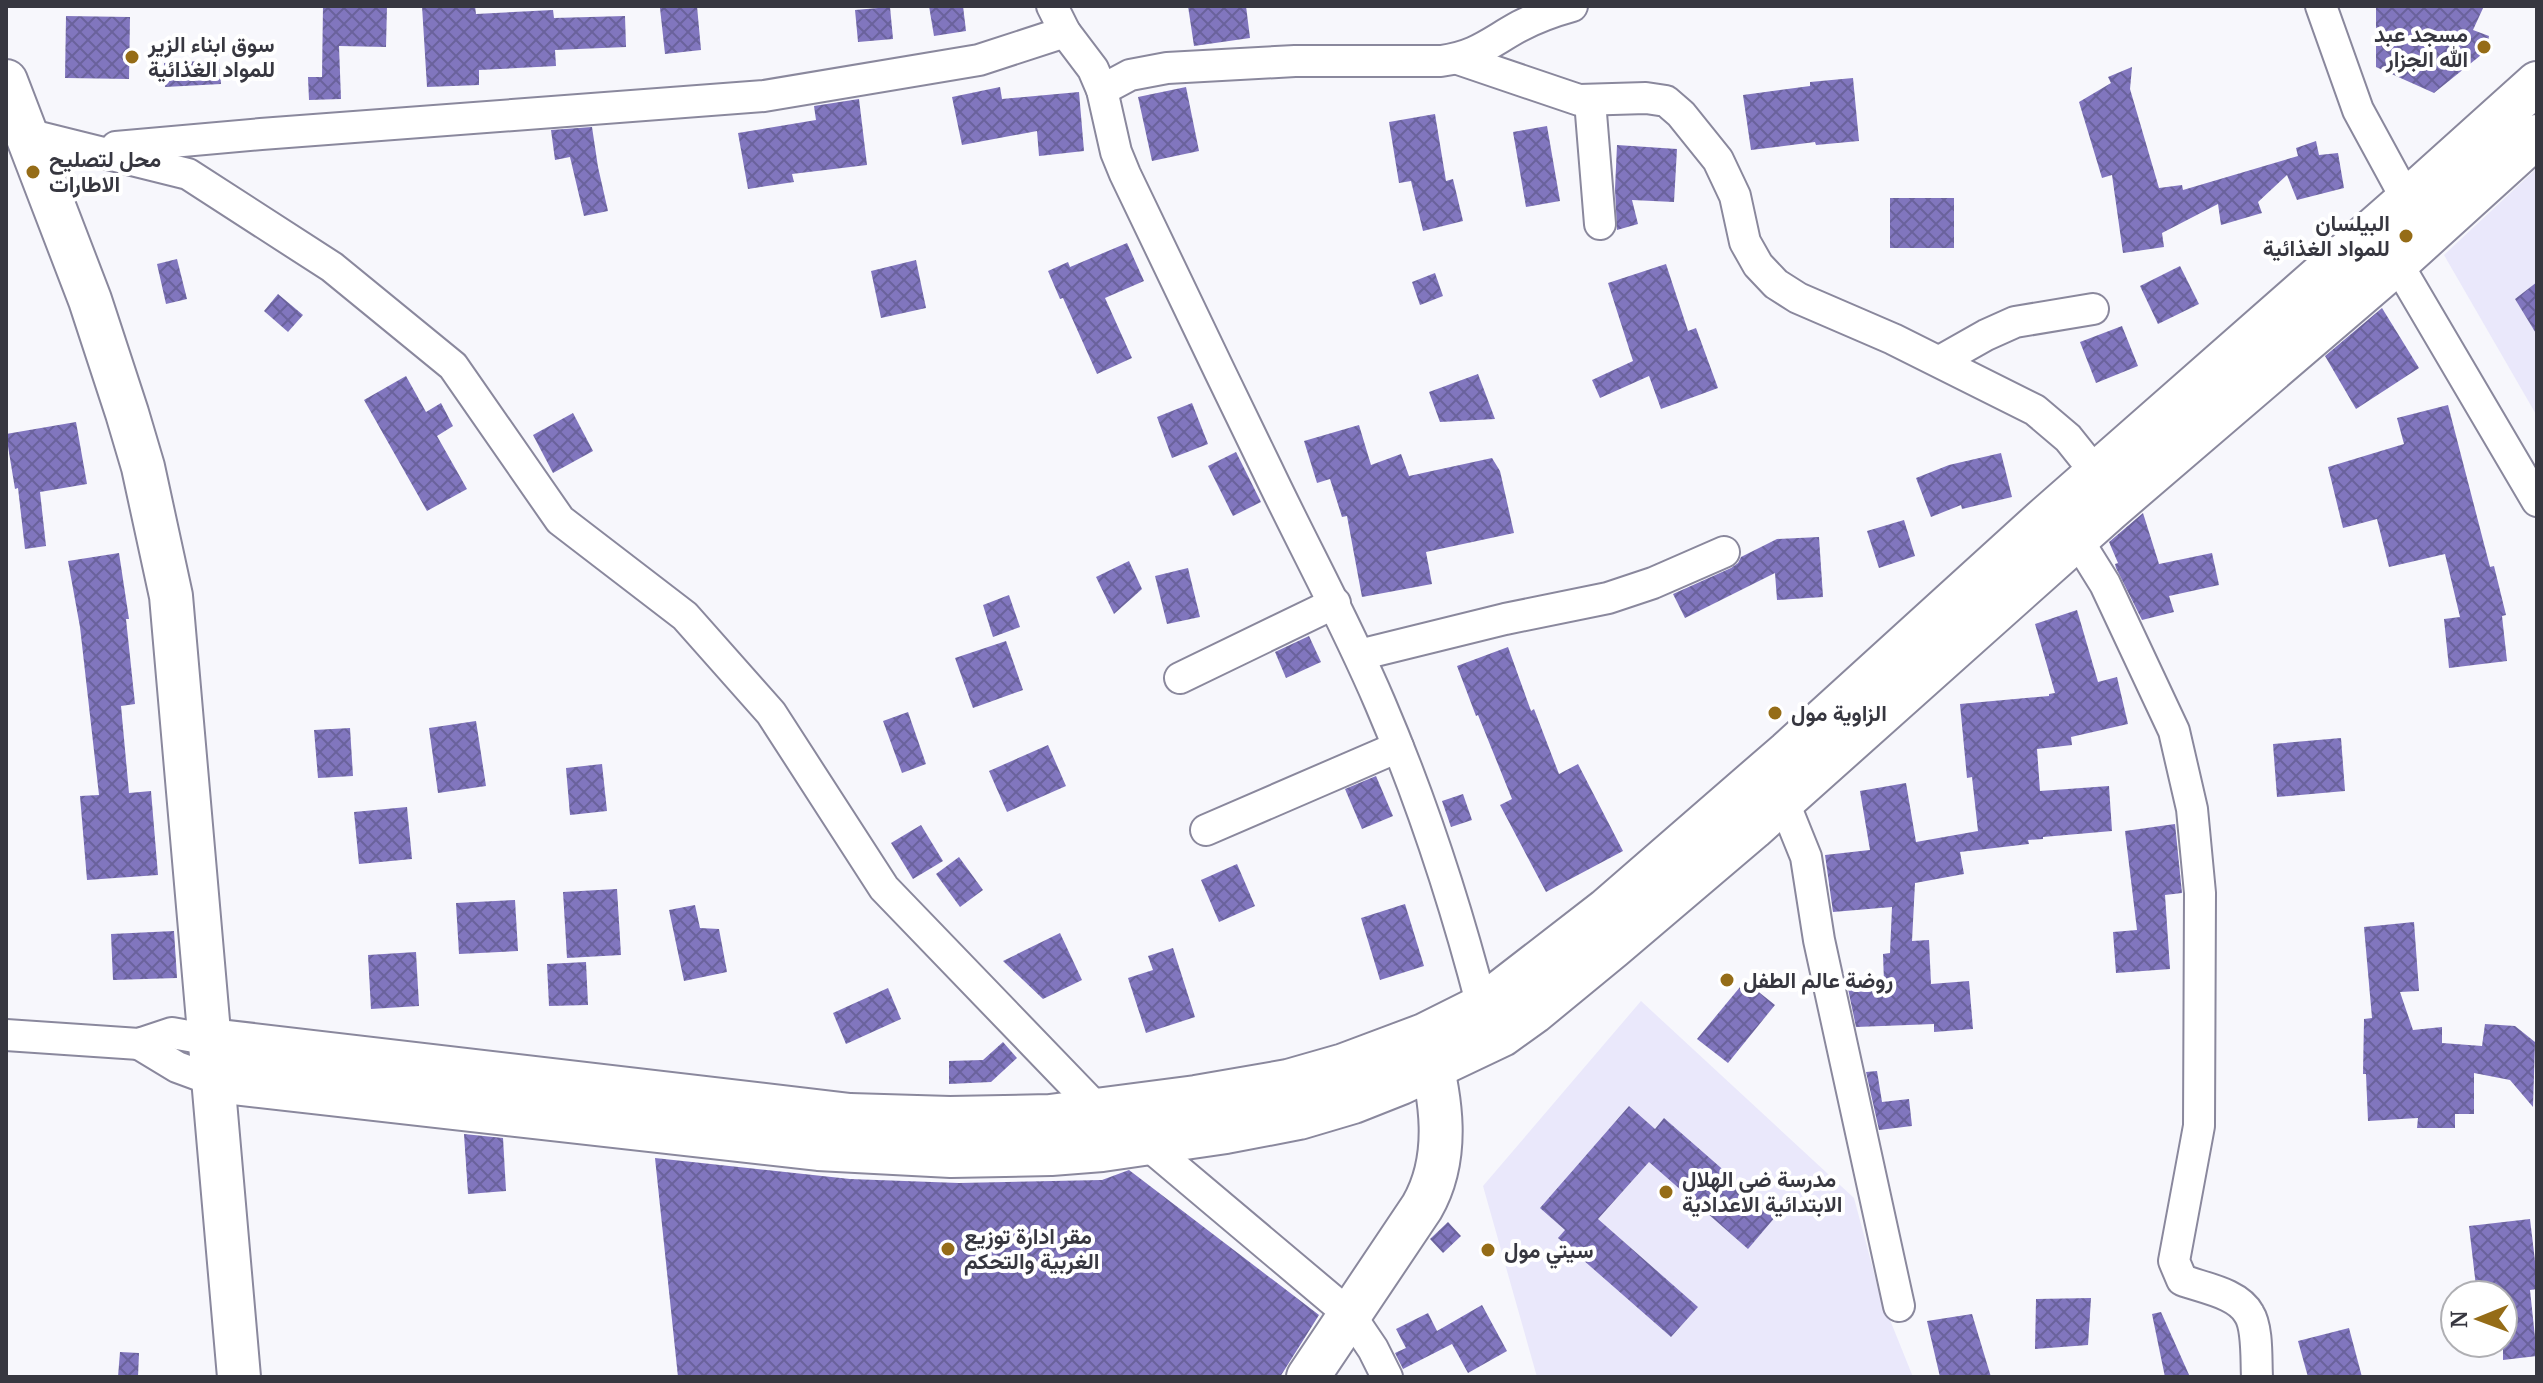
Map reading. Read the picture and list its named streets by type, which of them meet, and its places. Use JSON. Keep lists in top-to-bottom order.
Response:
{
  "places": [
    "مسجد عبد الله الجزار",
    "سوق ابناء الزير للمواد الغذائية",
    "محل لتصليح الاطارات",
    "البيلسان للمواد الغذائية",
    "الزاوية مول",
    "روضة عالم الطفل",
    "مدرسة ضي الهلال الابتدائية الاعدادية",
    "مقر ادارة توزيع الغربية والتحكم",
    "سيتي مول"
  ],
  "north": "left"
}
